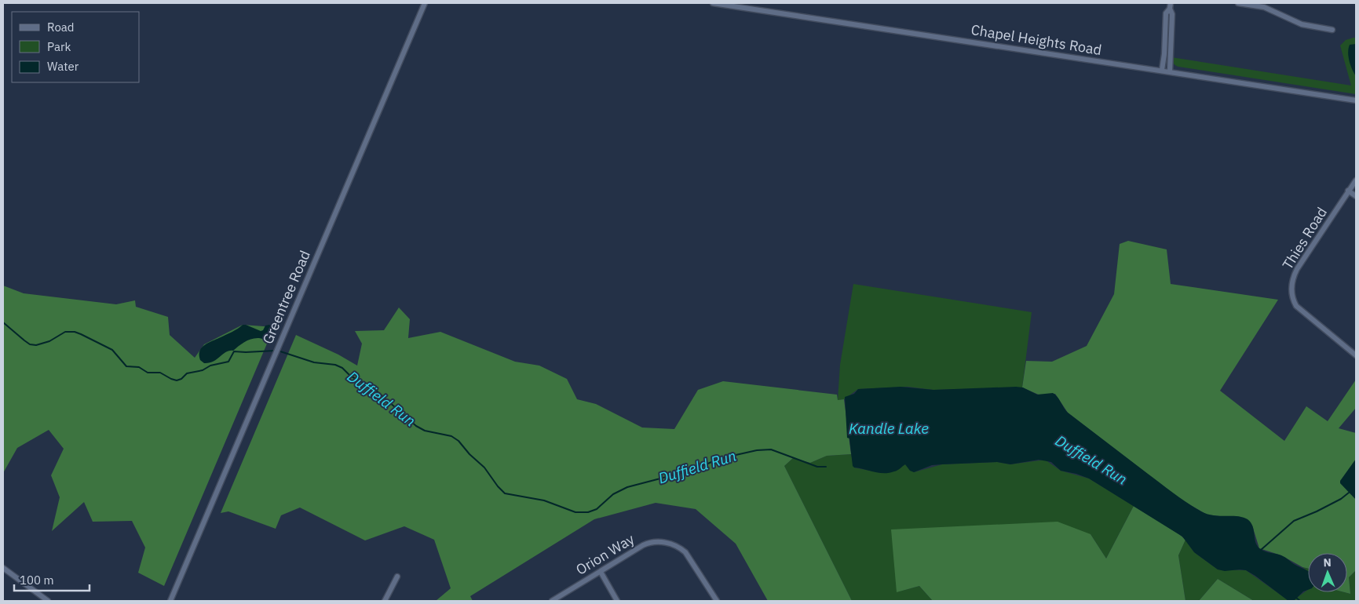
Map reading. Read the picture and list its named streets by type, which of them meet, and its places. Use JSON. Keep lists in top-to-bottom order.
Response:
{
  "streets": {
    "street": [
      "Chapel Heights Road",
      "Thies Road",
      "Greentree Road",
      "Orion Way"
    ]
  },
  "water": ["Duffield Run", "Kandle Lake"],
  "legend": ["Road", "Park", "Water"],
  "scale_bar": "100 m",
  "north": "top"
}
